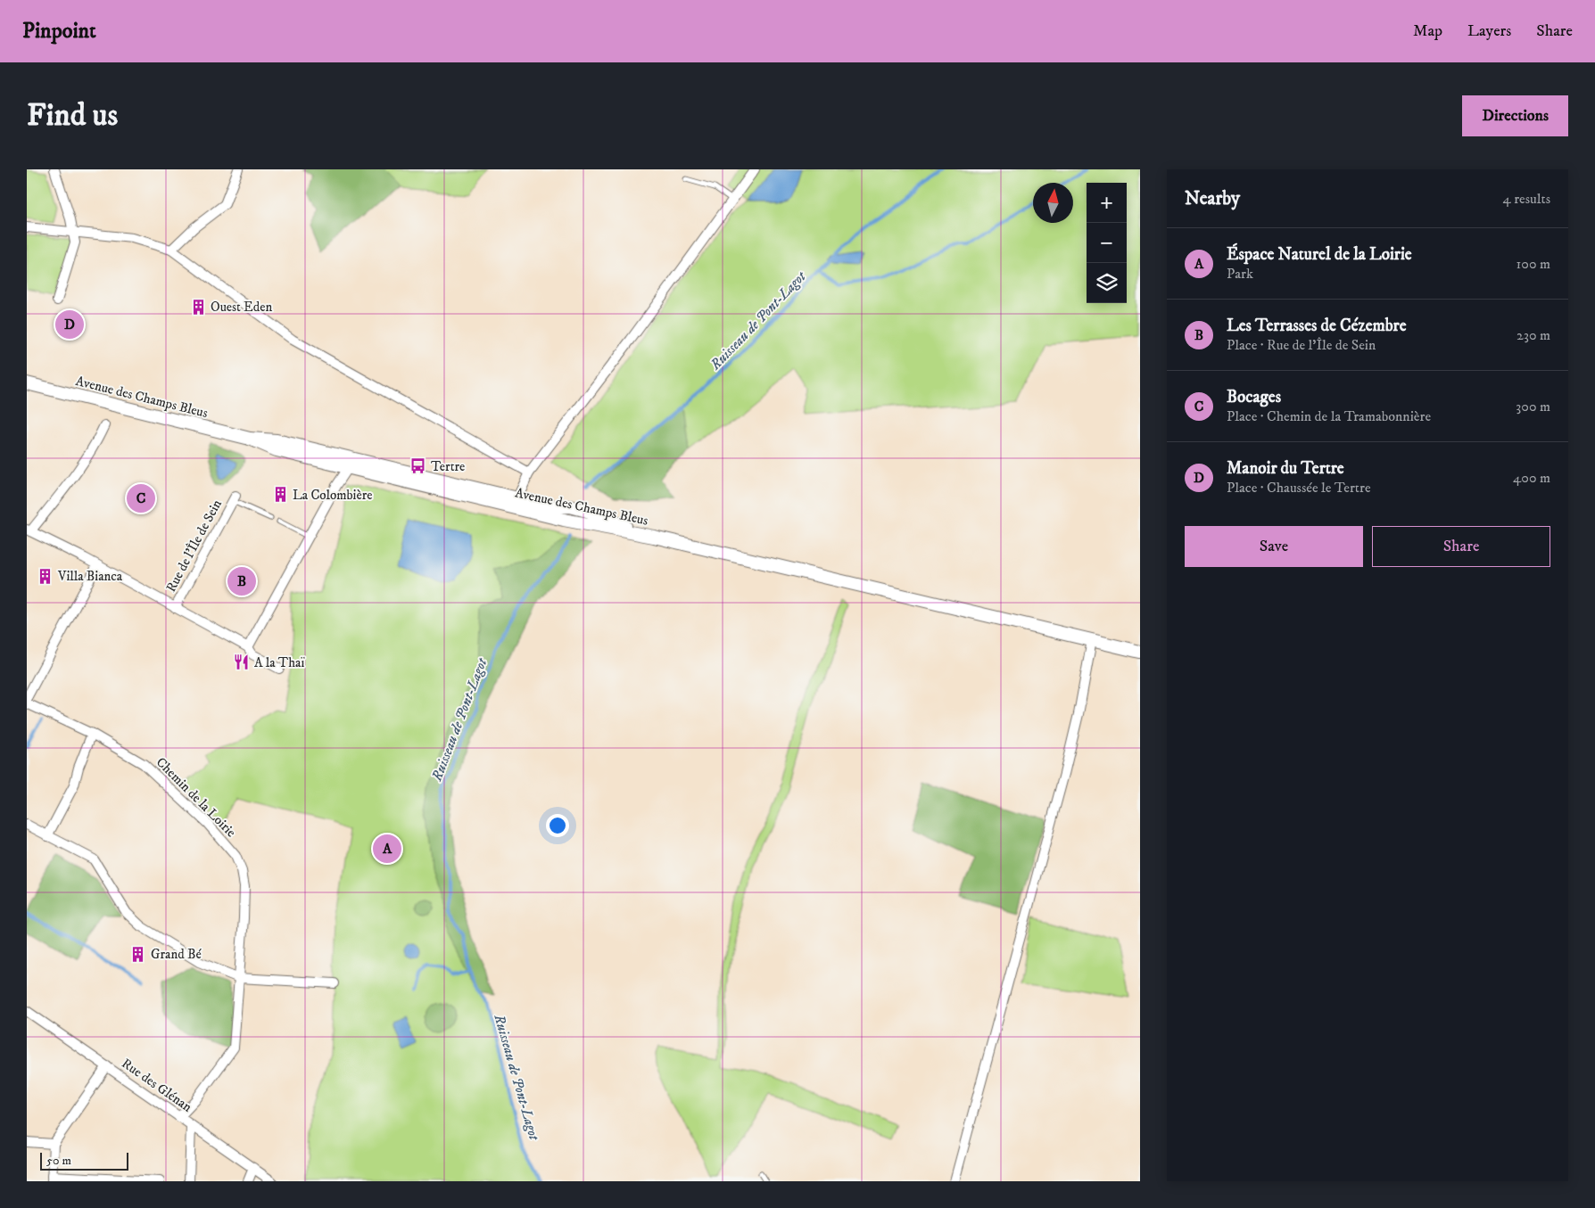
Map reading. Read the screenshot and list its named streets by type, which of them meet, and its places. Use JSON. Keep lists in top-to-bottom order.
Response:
{
  "streets": {
    "main road": ["Avenue des Champs Bleus"],
    "street": ["Rue de l'Île de Sein", "Chemin de la Loirie", "Rue des Glénan"]
  },
  "crossings": [
    ["Chemin de la Loirie", "Rue des Glénan"]
  ],
  "water": ["Ruisseau de Pont-Lagot"],
  "places": {
    "building": [
      "Ouest Eden",
      "La Colombière",
      "Villa Bianca",
      "Grand Bé"
    ],
    "bus stop": ["Tertre"],
    "restaurant": ["A la Thaï"]
  },
  "scale_bar": "50 m",
  "north": "top",
  "page": {
    "header": "Pinpoint",
    "nav": ["Map", "Layers", "Share"],
    "buttons": [
      "Directions",
      ["Save", "Share"]
    ],
    "title": "Find us",
    "heading": ["Nearby", "4 results"],
    "map_buttons": ["+", "−"],
    "list": [
      {
        "mark": "A",
        "name": "Éspace Naturel de la Loirie",
        "note": "Park",
        "value": "100 m"
      },
      {
        "mark": "B",
        "name": "Les Terrasses de Cézembre",
        "note": "Place · Rue de l'Île de Sein",
        "value": "230 m"
      },
      {
        "mark": "C",
        "name": "Bocages",
        "note": "Place · Chemin de la Tramabonnière",
        "value": "300 m"
      },
      {
        "mark": "D",
        "name": "Manoir du Tertre",
        "note": "Place · Chaussée le Tertre",
        "value": "400 m"
      }
    ],
    "pins": [
      "D",
      "C",
      "B",
      "A"
    ],
    "scale": "50 m"
  }
}
